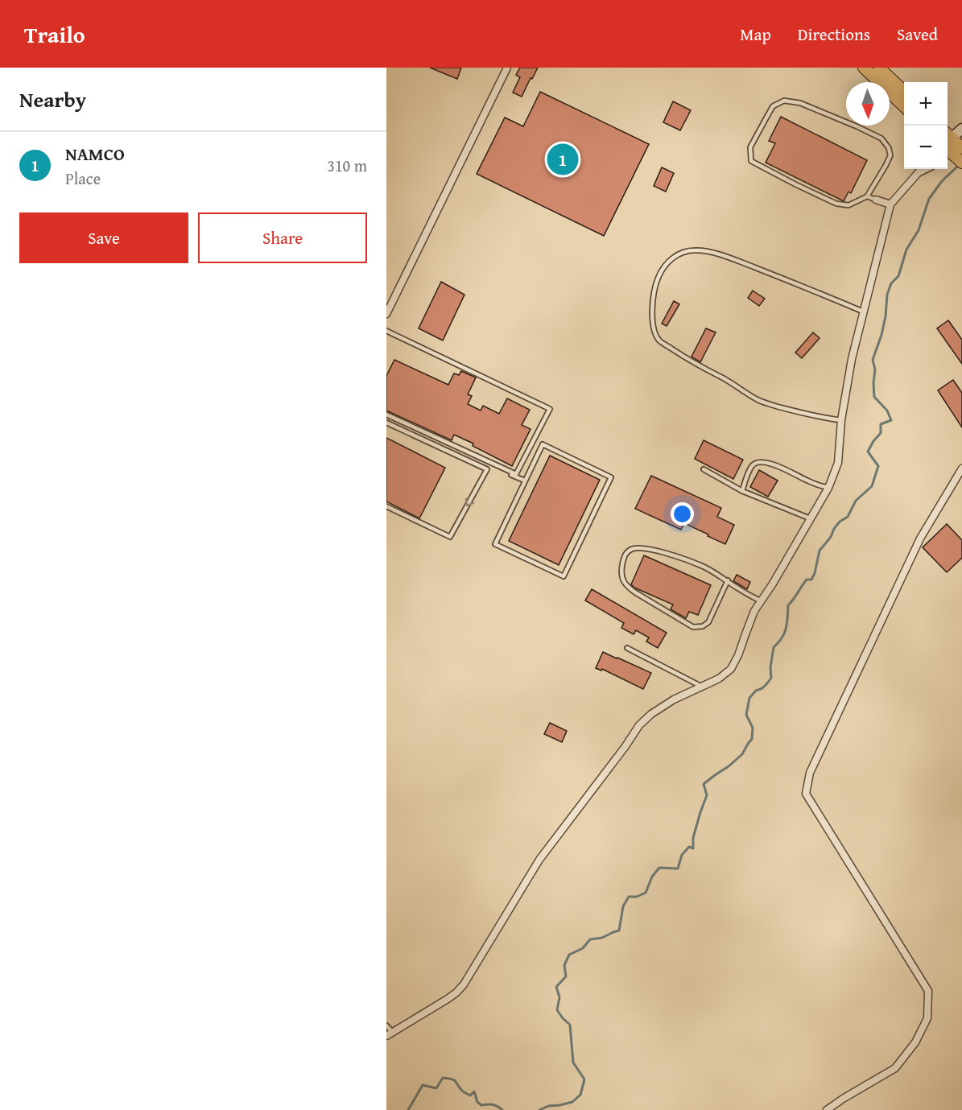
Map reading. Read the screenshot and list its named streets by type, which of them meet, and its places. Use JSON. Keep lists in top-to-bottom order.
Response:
{
  "north": "bottom",
  "page": {
    "header": "Trailo",
    "nav": ["Map", "Directions", "Saved"],
    "heading": "Nearby",
    "map_buttons": ["+", "−"],
    "list": [
      {
        "mark": "1",
        "name": "NAMCO",
        "note": "Place",
        "value": "310 m"
      }
    ],
    "pins": "1",
    "buttons": ["Save", "Share"]
  }
}
